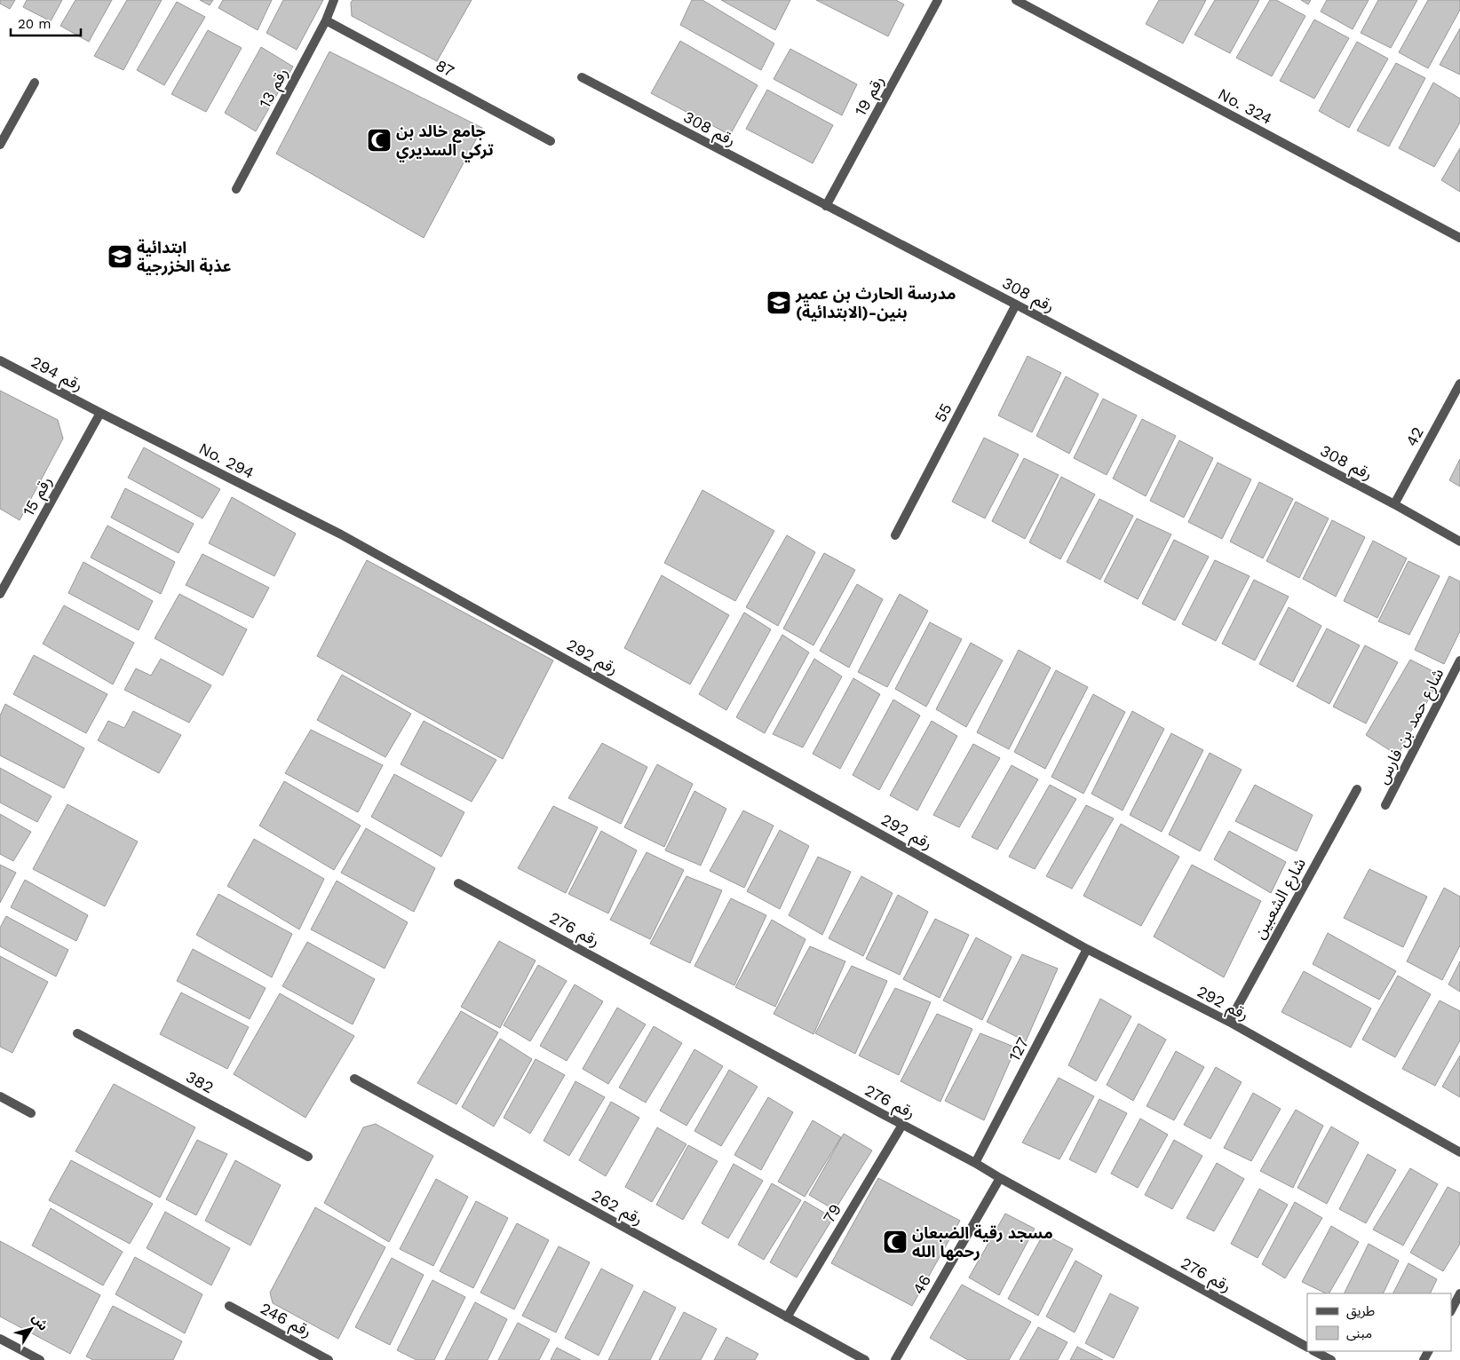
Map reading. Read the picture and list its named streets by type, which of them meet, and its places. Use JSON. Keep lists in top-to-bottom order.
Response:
{
  "streets": {
    "street": [
      "87",
      "رقم 13",
      "رقم 19",
      "No. 324",
      "رقم 308",
      "رقم 294",
      "55",
      "42",
      "No. 294",
      "رقم 15",
      "رقم 292",
      "شارع حمد بن فارس",
      "شارع الشعبين",
      "رقم 276",
      "127",
      "382",
      "رقم 262",
      "79",
      "46",
      "رقم 246"
    ]
  },
  "crossings": [
    ["87", "رقم 13"],
    ["رقم 19", "رقم 308"],
    ["رقم 308", "55"],
    ["رقم 308", "42"],
    ["رقم 294", "No. 294"],
    ["رقم 294", "رقم 15"],
    ["No. 294", "رقم 15"],
    ["No. 294", "رقم 292"],
    ["رقم 292", "شارع الشعبين"],
    ["رقم 292", "127"],
    ["رقم 276", "127"],
    ["رقم 276", "79"],
    ["رقم 276", "46"],
    ["رقم 262", "79"]
  ],
  "places": {
    "mosque": ["جامع خالد بن تركي السديري", "مسجد رقية الضبعان رحمها الله"],
    "school or university": ["ابتدائية عذبة الخزرجية", "مدرسة الحارث بن عمير (الابتدائية)-بنين"]
  },
  "legend": ["طريق", "مبنى"],
  "scale_bar": "20 m",
  "north": "top right"
}
